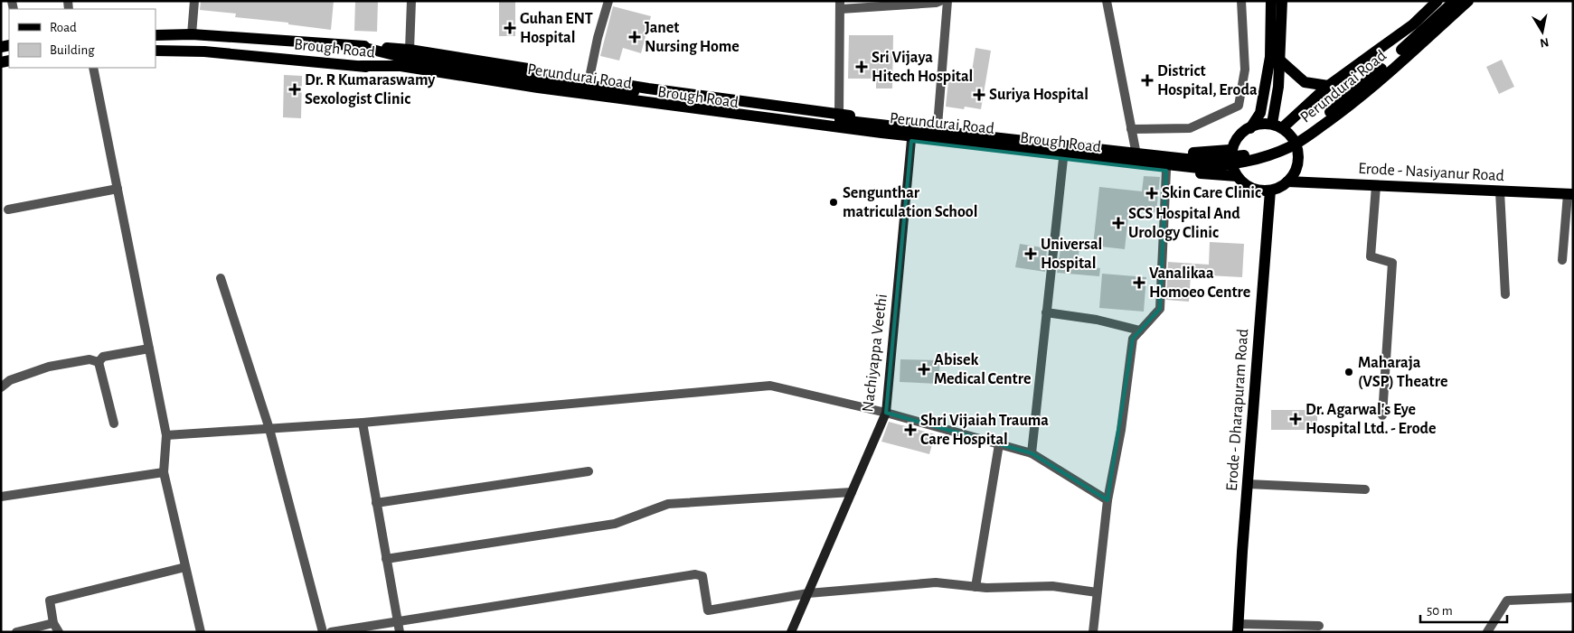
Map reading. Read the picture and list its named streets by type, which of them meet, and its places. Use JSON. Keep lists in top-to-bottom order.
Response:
{
  "streets": {
    "main road": [
      "Brough Road",
      "Perundurai Road",
      "Erode - Nasiyanur Road",
      "Erode - Dharapuram Road"
    ],
    "street": ["Nachiyappa Veethi"]
  },
  "crossings": [
    ["Brough Road", "Perundurai Road"],
    ["Brough Road", "Erode - Nasiyanur Road"],
    ["Brough Road", "Nachiyappa Veethi"],
    ["Brough Road", "Erode - Dharapuram Road"],
    ["Erode - Nasiyanur Road", "Erode - Dharapuram Road"]
  ],
  "places": {
    "health": [
      "Guhan ENT Hospital",
      "Janet Nursing Home",
      "Sri Vijaya Hitech Hospital",
      "District Hospital, Eroda",
      "Dr. R Kumaraswamy Sexologist Clinic",
      "Suriya Hospital",
      "Skin Care Clinic",
      "SCS Hospital And Urology Clinic",
      "Universal Hospital",
      "Vanalikaa Homoeo Centre",
      "Abisek Medical Centre",
      "Dr. Agarwal's Eye Hospital Ltd. - Erode",
      "Shri Vijaiah Trauma Care Hospital"
    ],
    "other": ["Sengunthar matriculation School", "Maharaja (VSP) Theatre"]
  },
  "legend": ["Road", "Building"],
  "scale_bar": "50 m",
  "north": "bottom"
}
